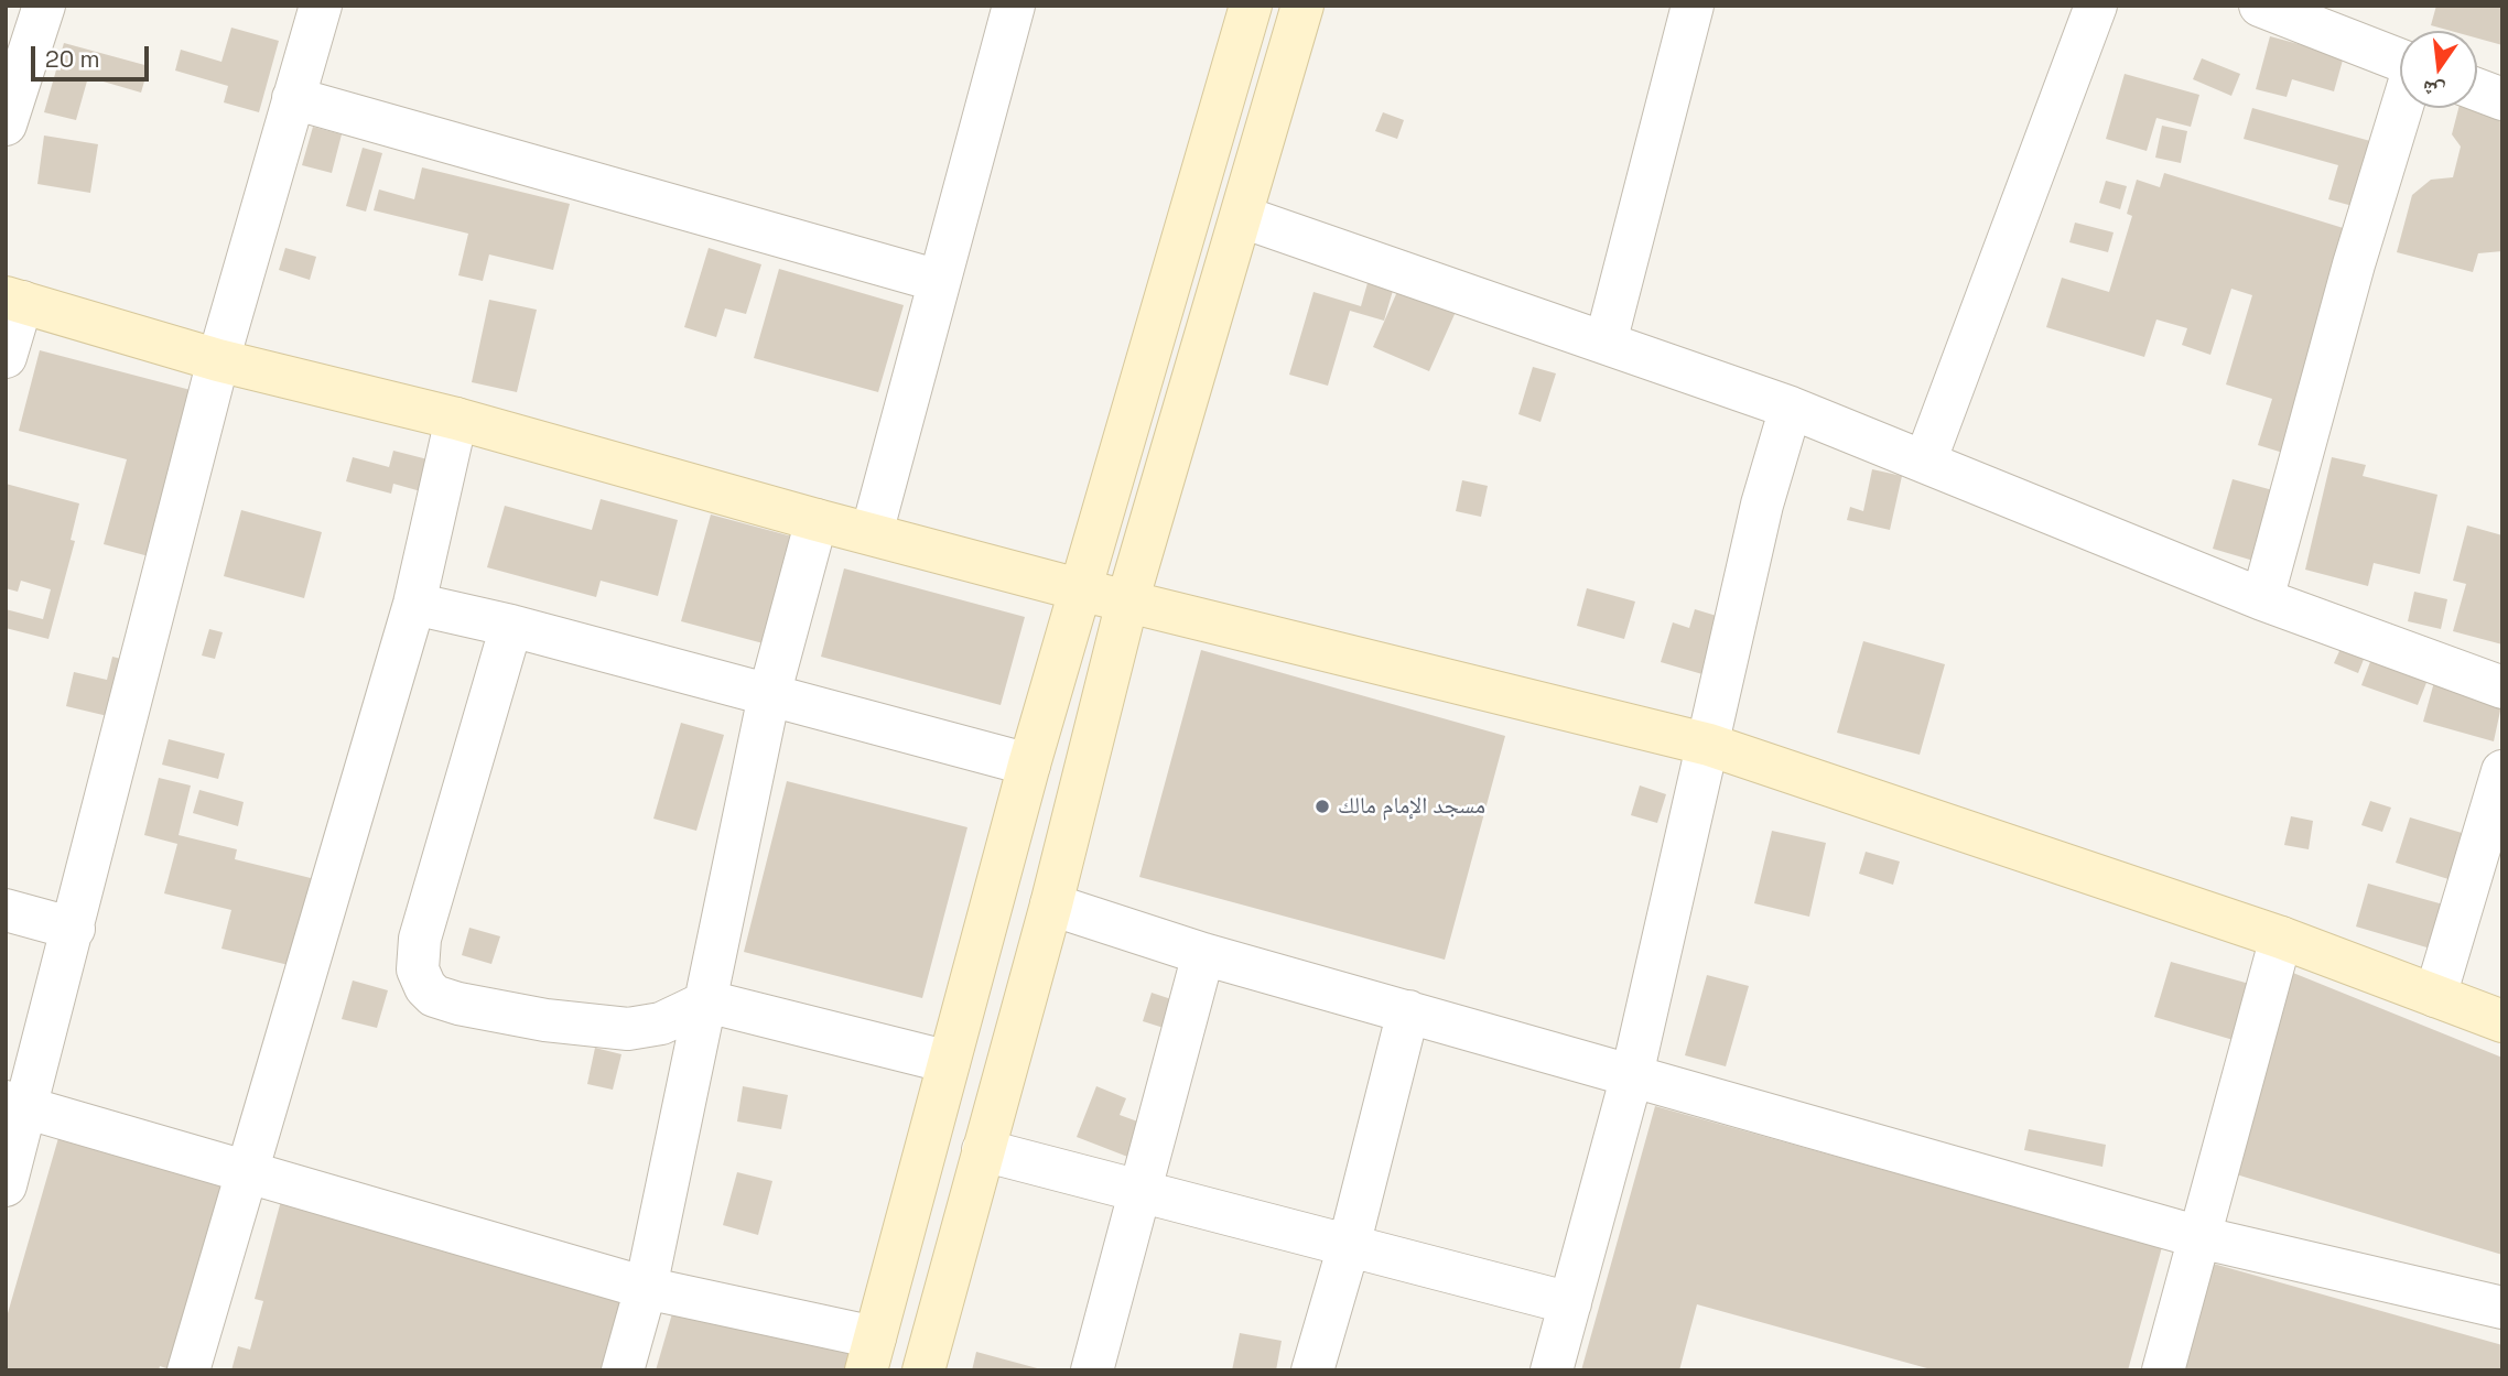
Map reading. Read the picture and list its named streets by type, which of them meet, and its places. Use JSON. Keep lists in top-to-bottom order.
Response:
{
  "places": ["مسجد الإمام مالك"],
  "scale_bar": "20 m",
  "north": "bottom"
}
